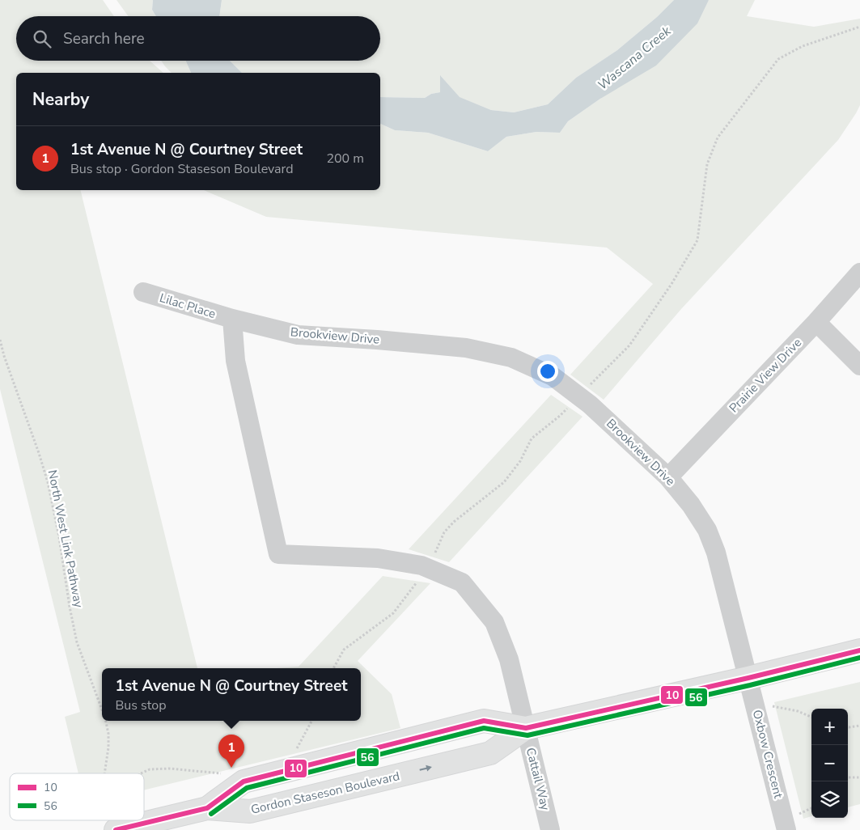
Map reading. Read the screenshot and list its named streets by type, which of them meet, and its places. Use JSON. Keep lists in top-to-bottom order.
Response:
{
  "streets": {
    "street": [
      "Lilac Place",
      "Brookview Drive",
      "Prairie View Drive",
      "Oxbow Crescent",
      "Cattail Way",
      "Gordon Staseson Boulevard"
    ],
    "path": ["North West Link Pathway"]
  },
  "crossings": [
    ["Lilac Place", "Brookview Drive"],
    ["Brookview Drive", "Prairie View Drive"],
    ["Brookview Drive", "Oxbow Crescent"],
    ["Brookview Drive", "Gordon Staseson Boulevard"],
    ["Oxbow Crescent", "Gordon Staseson Boulevard"],
    ["Cattail Way", "Gordon Staseson Boulevard"]
  ],
  "water": ["Wascana Creek"],
  "lines": ["transit line 10", "transit line 56"],
  "legend": ["10", "56"],
  "page": {
    "search": "Search here",
    "heading": "Nearby",
    "list": [
      {
        "mark": "1",
        "name": "1st Avenue N @ Courtney Street",
        "note": "Bus stop · Gordon Staseson Boulevard",
        "value": "200 m"
      }
    ],
    "popup": ["1st Avenue N @ Courtney Street", "Bus stop"],
    "map_buttons": ["+", "−"],
    "pins": "1"
  }
}
